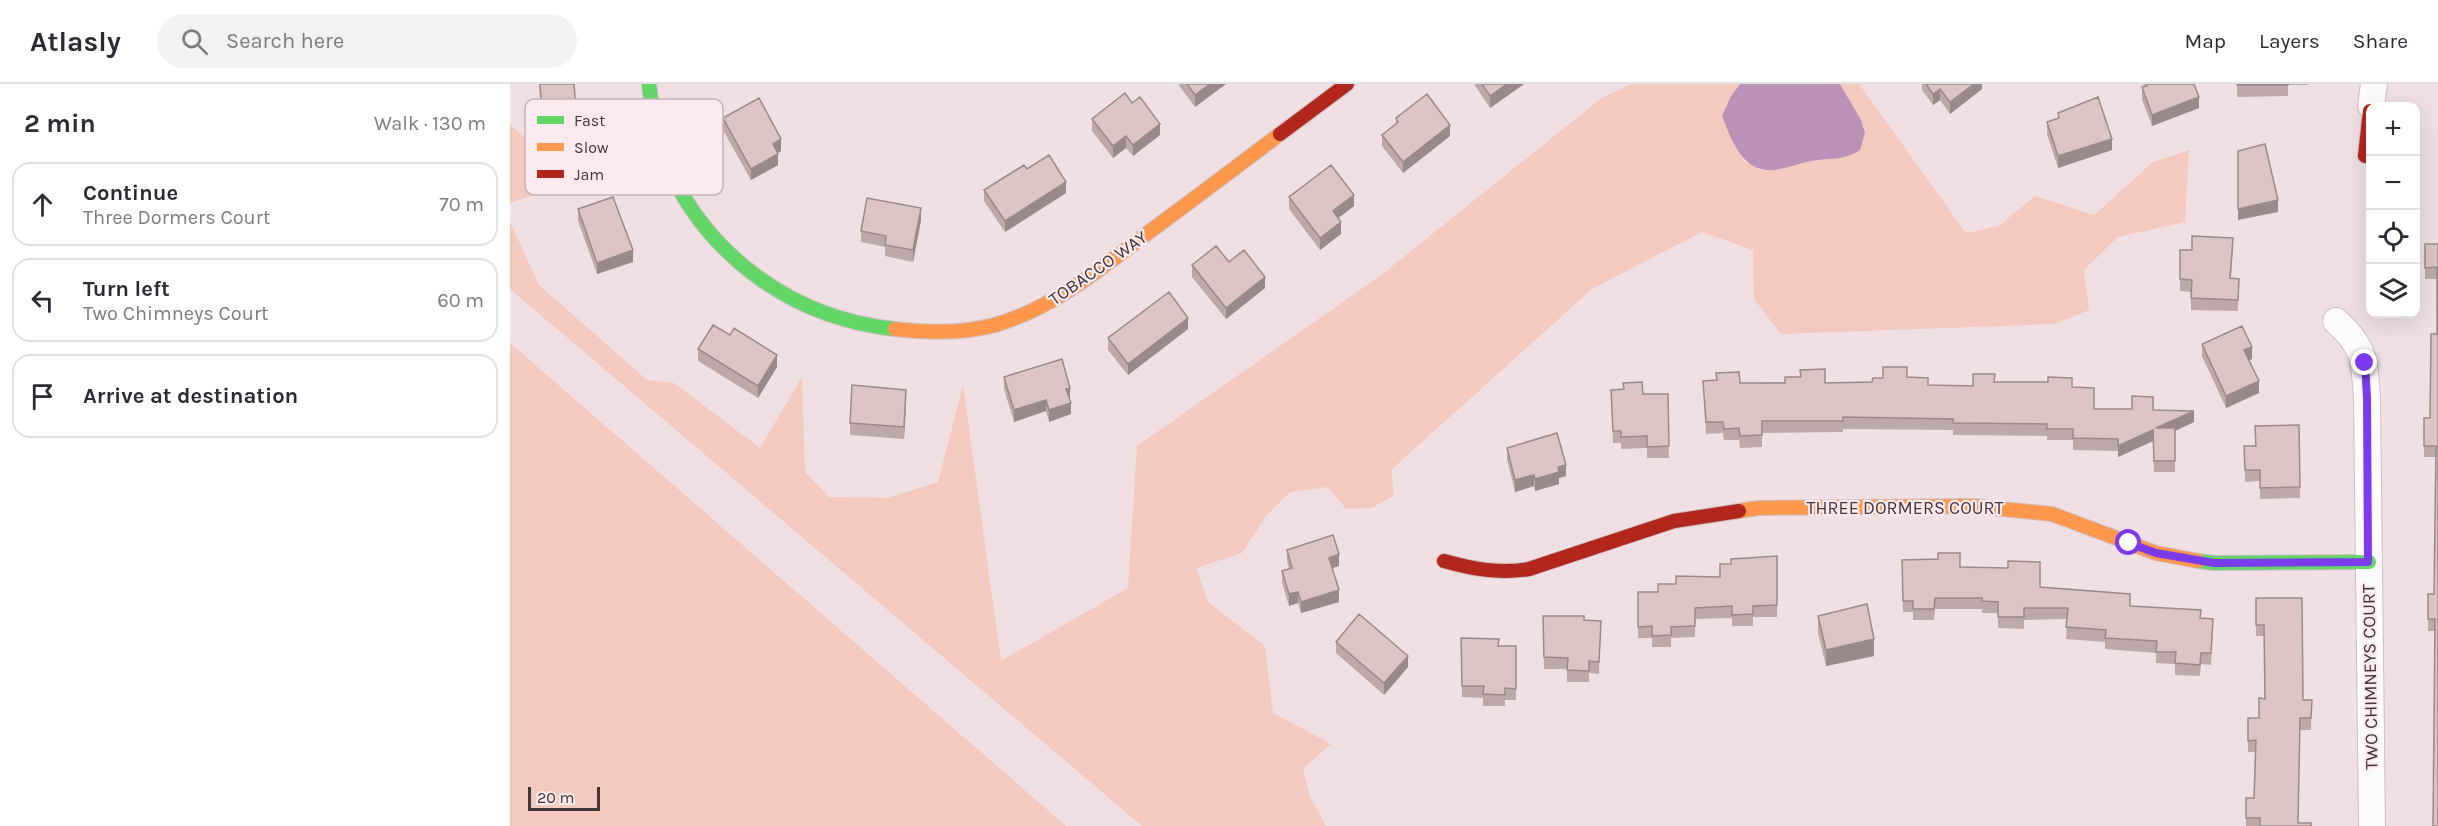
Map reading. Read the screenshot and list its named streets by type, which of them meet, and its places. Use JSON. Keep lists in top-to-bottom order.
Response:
{
  "streets": {
    "street": ["TOBACCO WAY", "THREE DORMERS COURT", "TWO CHIMNEYS COURT"]
  },
  "crossings": [
    ["THREE DORMERS COURT", "TWO CHIMNEYS COURT"]
  ],
  "legend": ["Fast", "Slow", "Jam"],
  "scale_bar": "20 m",
  "page": {
    "header": "Atlasly",
    "search": "Search here",
    "nav": ["Map", "Layers", "Share"],
    "heading": ["2 min", "Walk · 130 m"],
    "map_buttons": ["+", "−"],
    "list": [
      ["Continue", "Three Dormers Court", "70 m"],
      ["Turn left", "Two Chimneys Court", "60 m"],
      "Arrive at destination"
    ],
    "scale": "20 m"
  }
}
